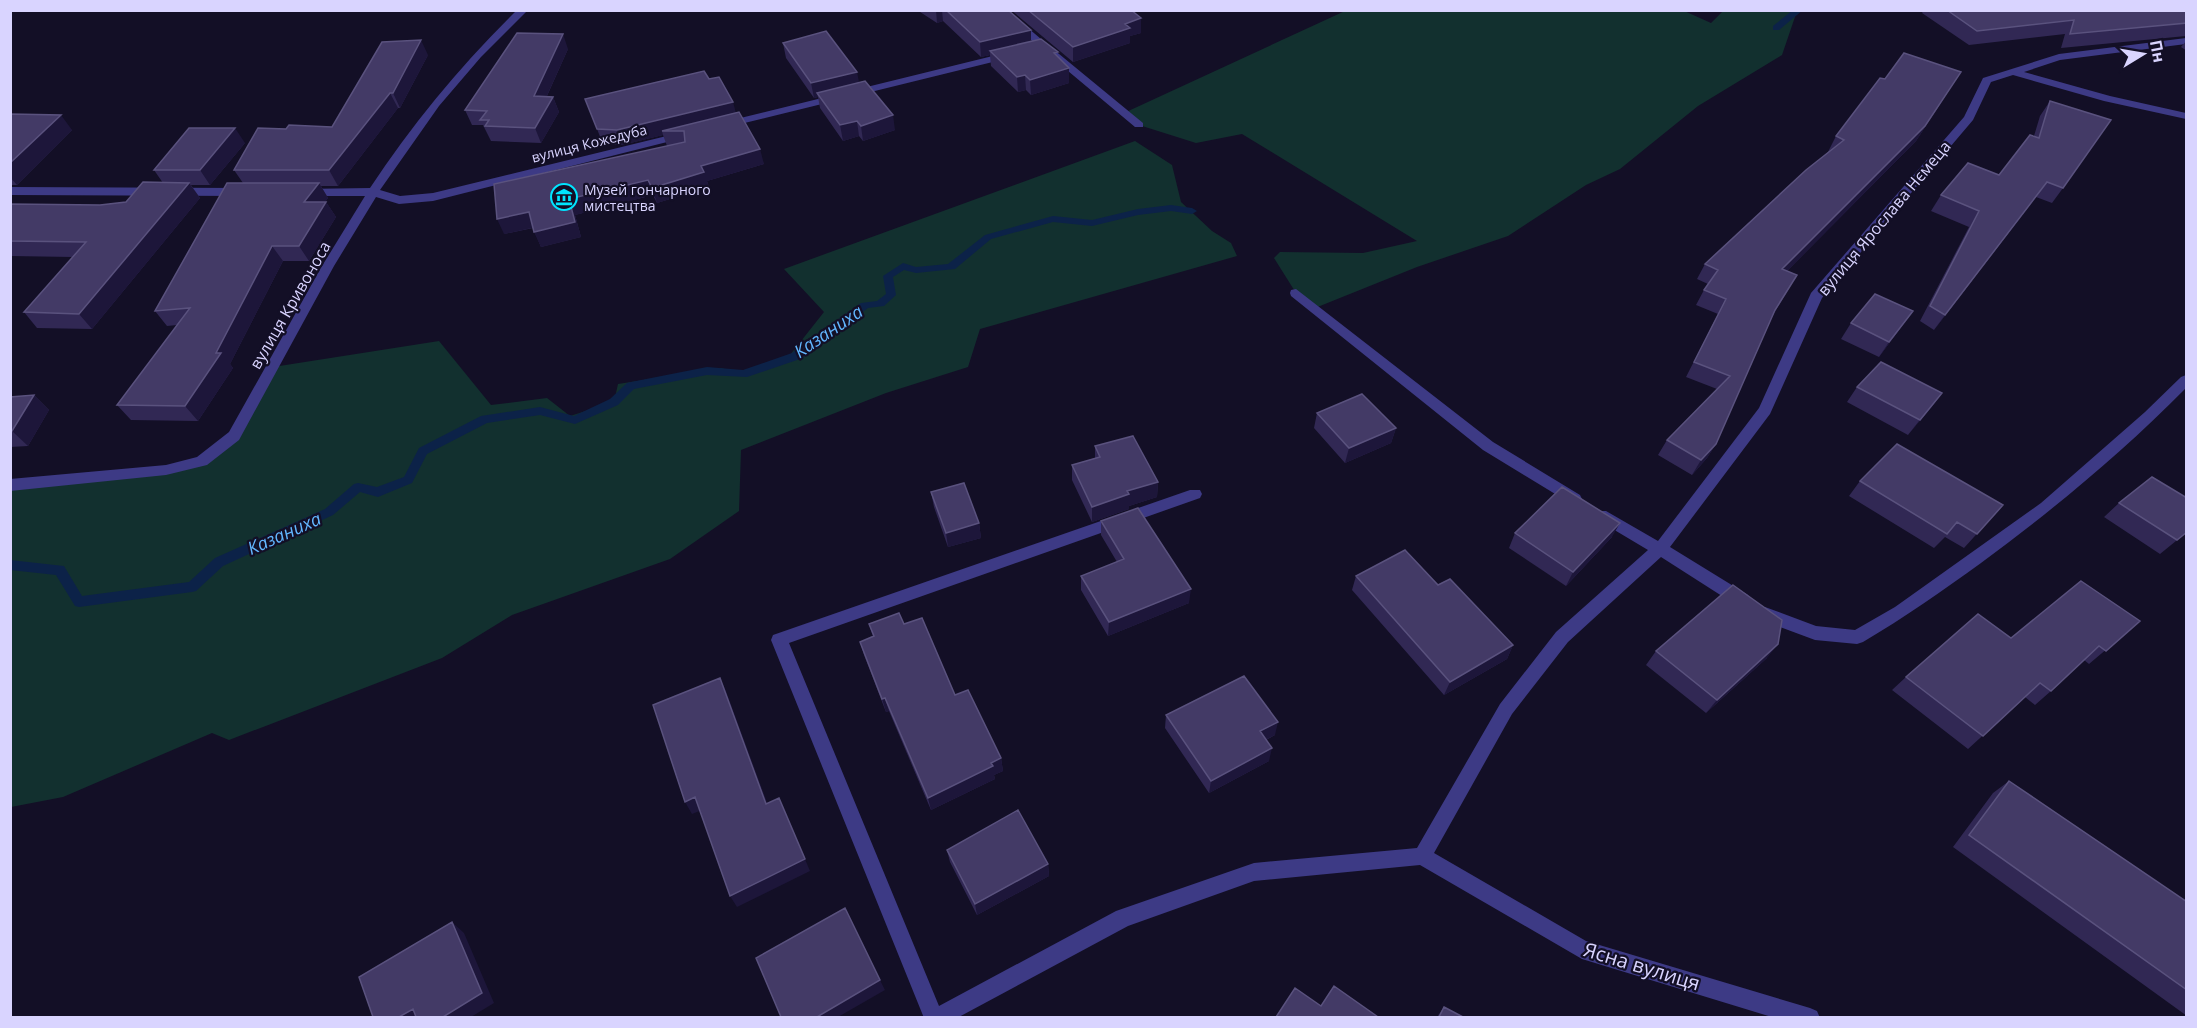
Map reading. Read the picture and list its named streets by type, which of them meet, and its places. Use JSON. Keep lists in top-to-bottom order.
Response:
{
  "streets": {
    "street": [
      "вулиця Кожедуба",
      "вулиця Ярослава Нємеца",
      "вулиця Кривоноса",
      "Ясна вулиця"
    ]
  },
  "crossings": [
    ["вулиця Кожедуба", "вулиця Кривоноса"],
    ["вулиця Ярослава Нємеца", "Ясна вулиця"]
  ],
  "water": ["Казаниха"],
  "places": {
    "museum": ["Музей гончарного мистецтва"]
  },
  "north": "right"
}
